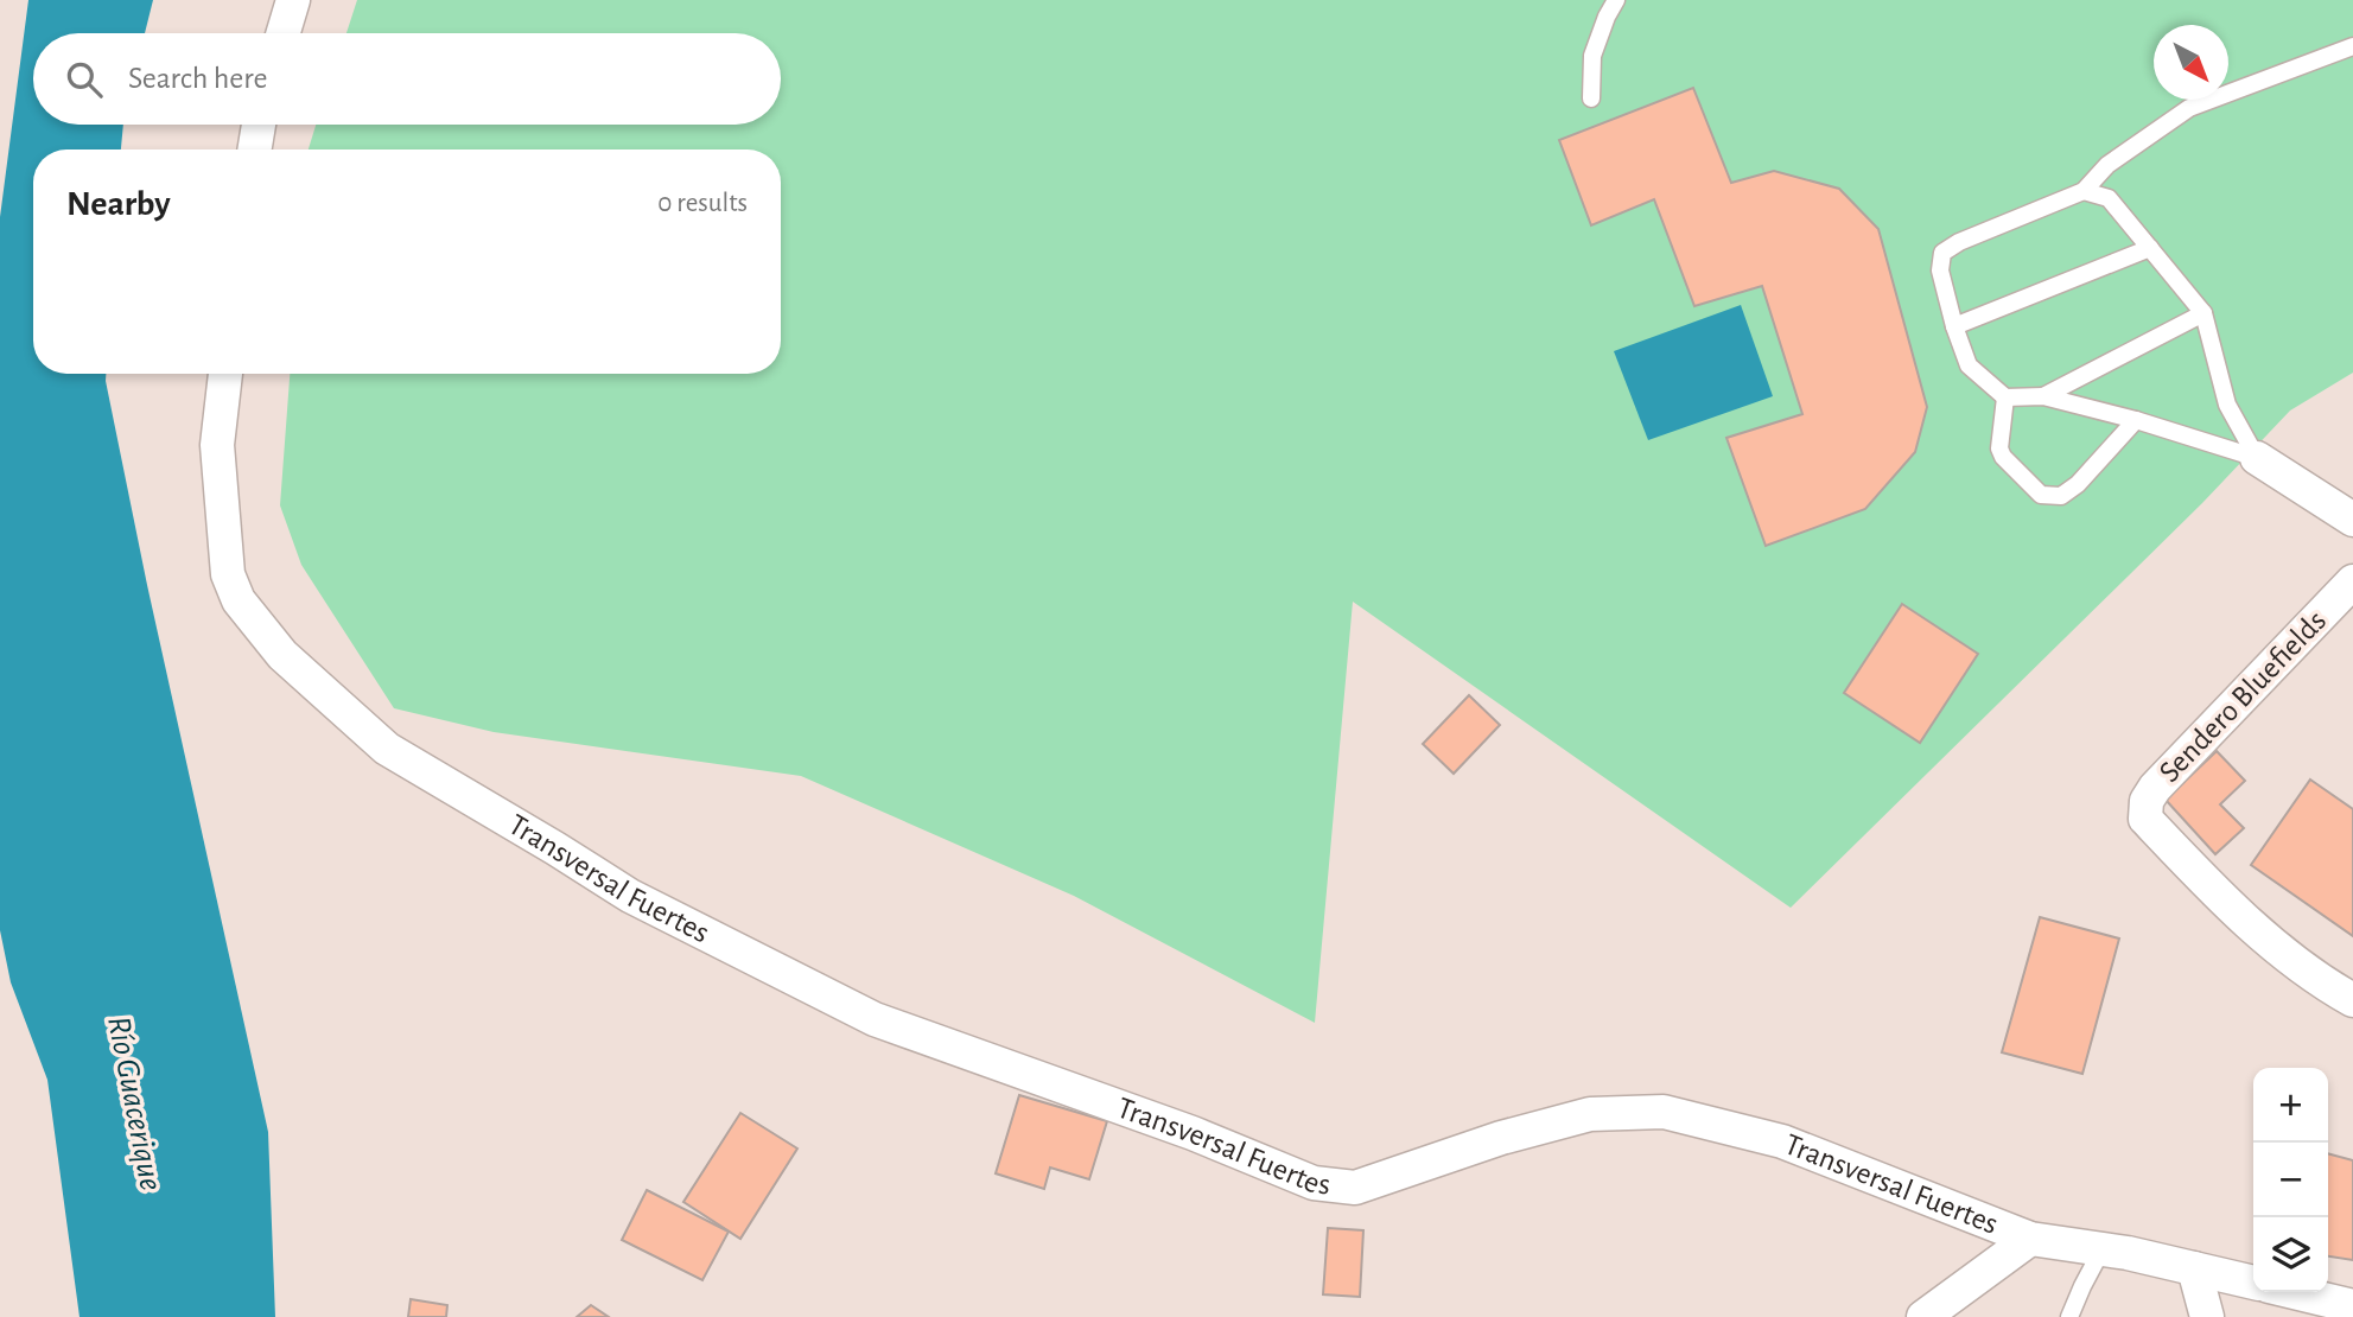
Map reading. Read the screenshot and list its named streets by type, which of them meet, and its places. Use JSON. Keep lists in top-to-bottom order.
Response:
{
  "streets": {
    "street": ["Sendero Bluefields", "Transversal Fuertes"]
  },
  "water": ["Río Guacerique"],
  "north": "bottom right",
  "page": {
    "search": "Search here",
    "heading": ["Nearby", "0 results"],
    "map_buttons": ["+", "−"]
  }
}
